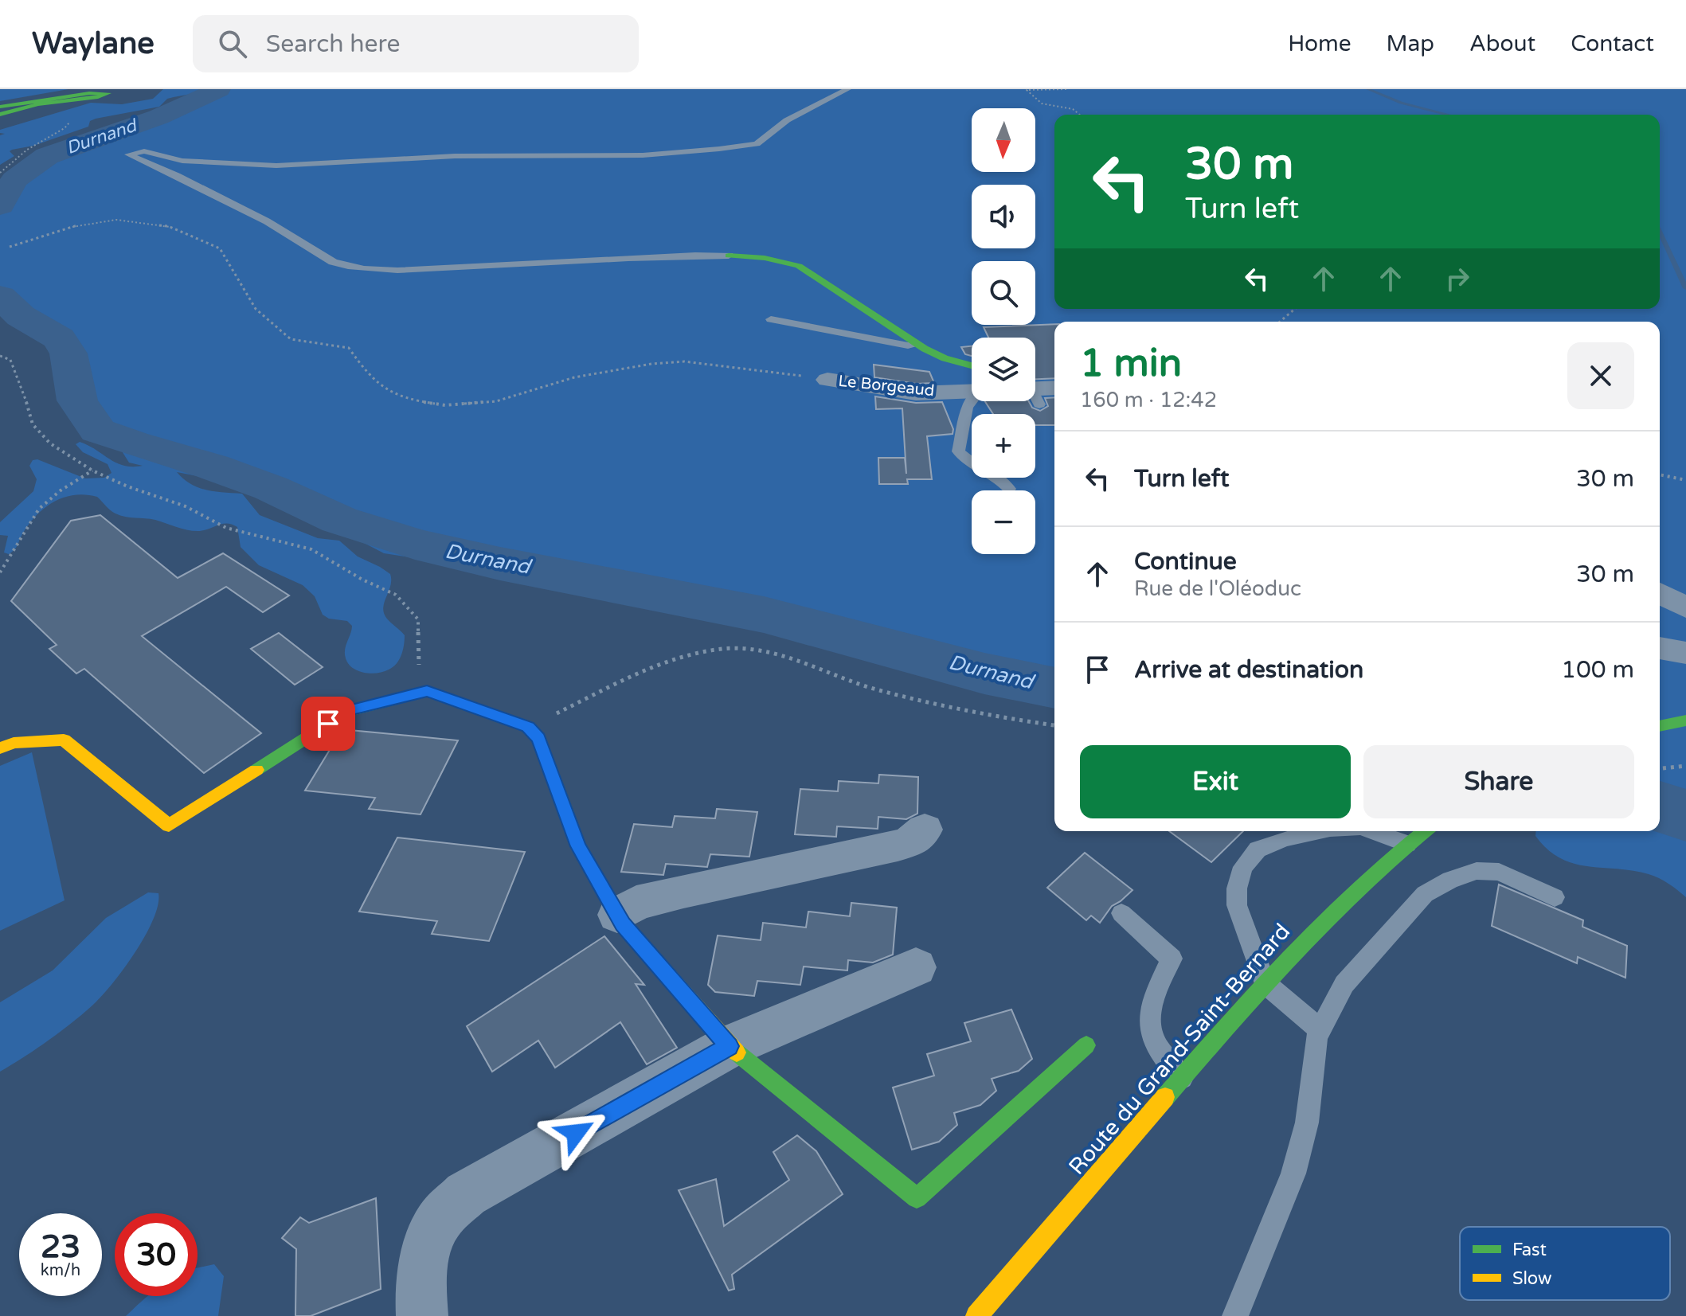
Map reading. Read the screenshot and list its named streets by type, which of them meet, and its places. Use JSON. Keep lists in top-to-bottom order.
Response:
{
  "streets": {
    "street": ["Le Borgeaud", "Route du Grand-Saint-Bernard"]
  },
  "water": ["Durnand"],
  "legend": ["Fast", "Slow"],
  "north": "bottom",
  "page": {
    "header": "Waylane",
    "search": "Search here",
    "nav": [
      "Home",
      "Map",
      "About",
      "Contact"
    ],
    "map_buttons": ["+", "−"],
    "turn": ["30 m", "Turn left"],
    "heading": ["1 min", "160 m · 12:42"],
    "list": [
      {
        "name": "Turn left",
        "value": "30 m"
      },
      {
        "name": "Continue",
        "note": "Rue de l'Oléoduc",
        "value": "30 m"
      },
      {
        "name": "Arrive at destination",
        "value": "100 m"
      }
    ],
    "buttons": ["Exit", "Share"],
    "speed": "23 km/h",
    "limit": "30"
  }
}
